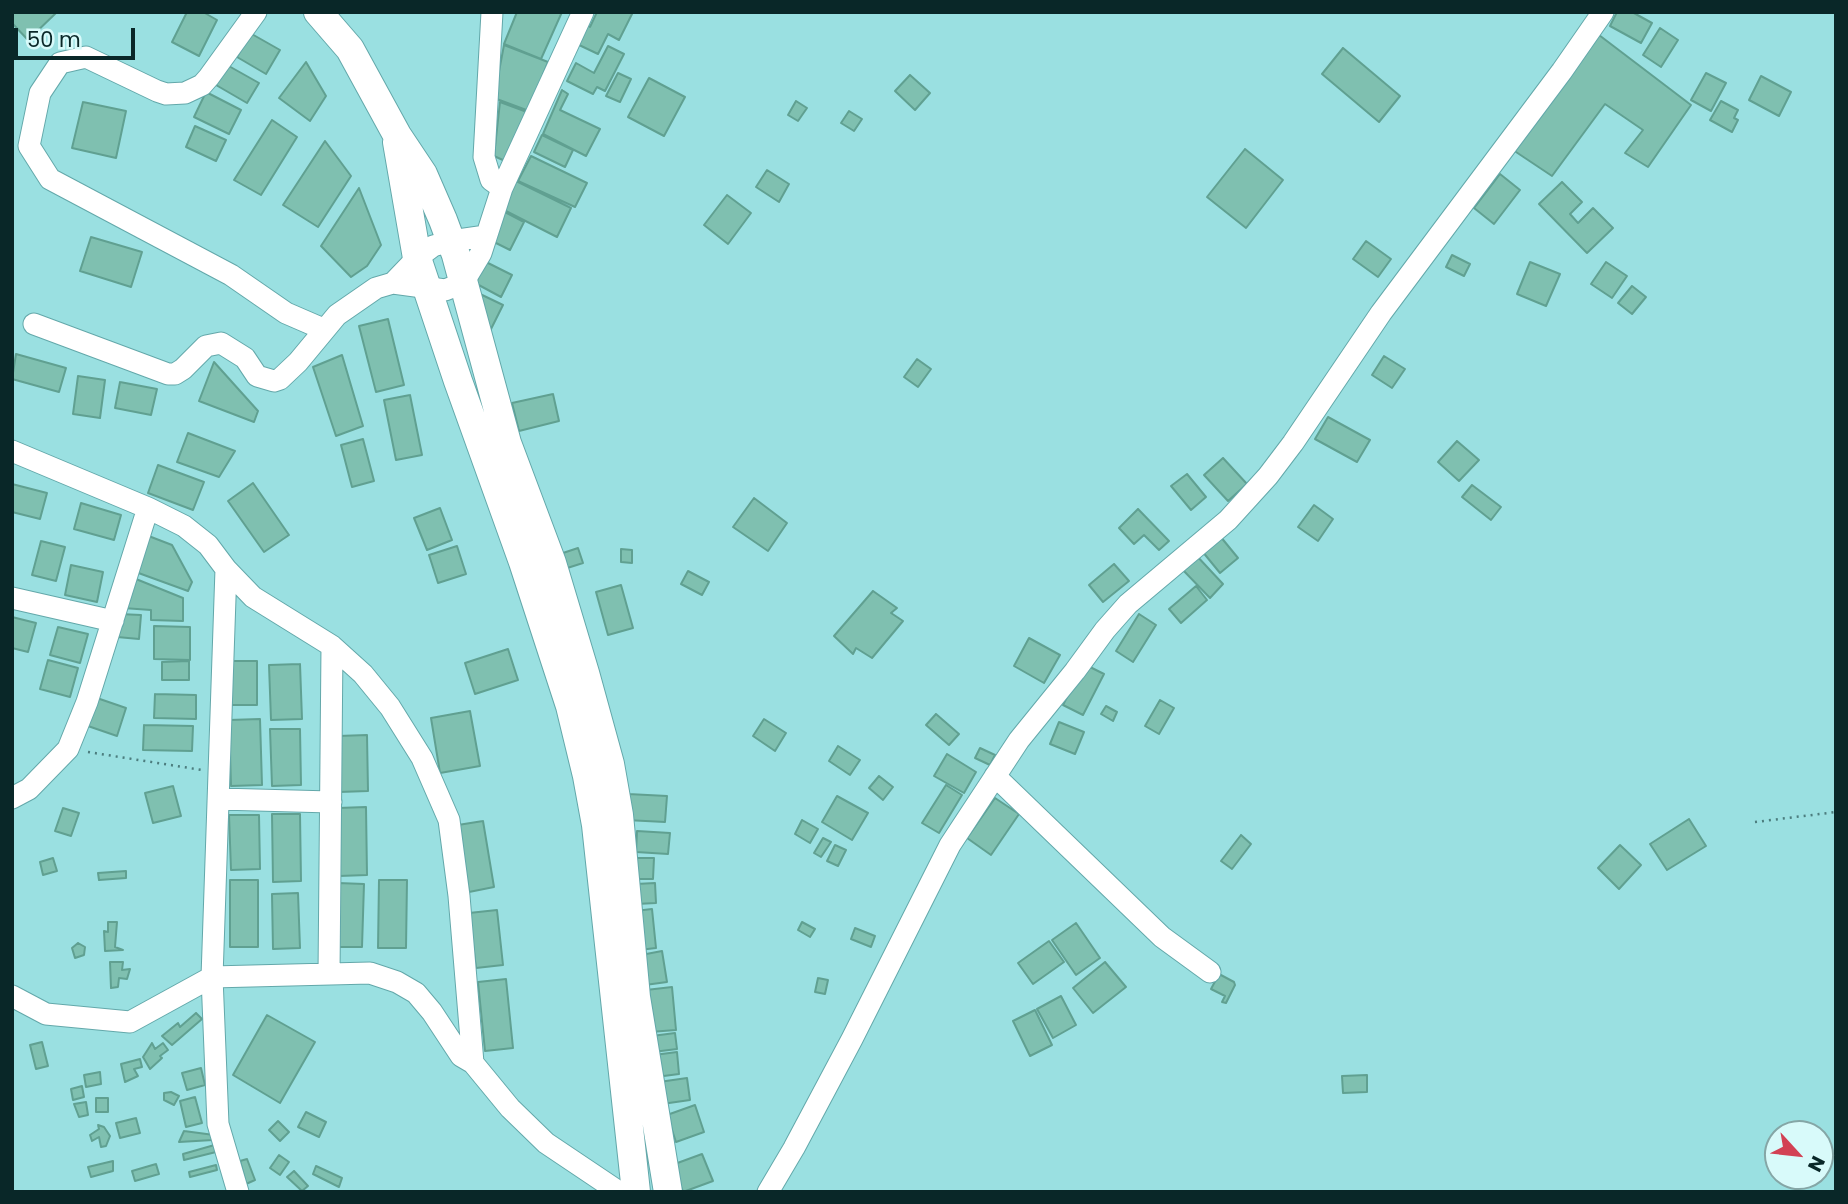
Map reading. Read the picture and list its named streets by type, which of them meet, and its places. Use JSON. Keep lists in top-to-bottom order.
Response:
{
  "scale_bar": "50 m",
  "north": "bottom right"
}
